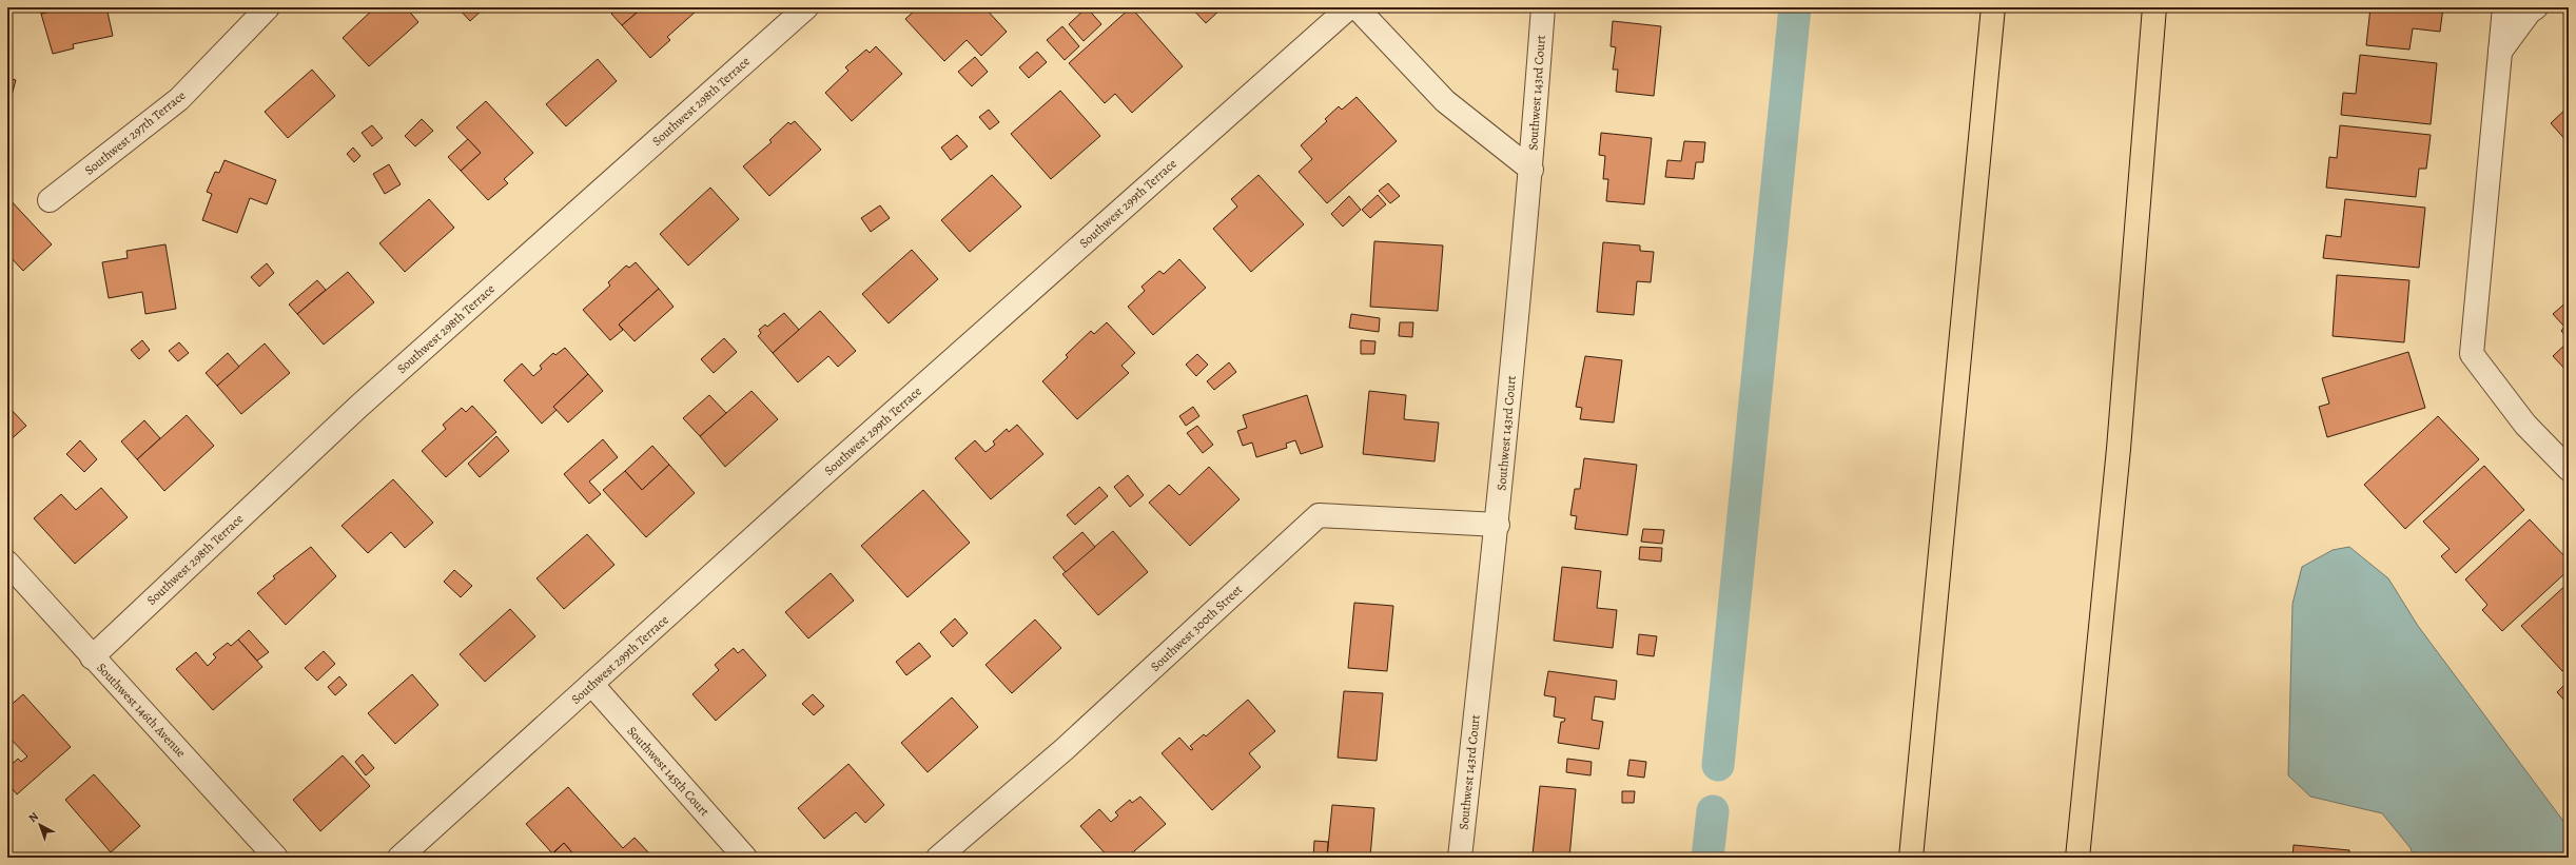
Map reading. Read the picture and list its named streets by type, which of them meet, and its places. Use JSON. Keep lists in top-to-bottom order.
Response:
{
  "streets": {
    "street": [
      "Southwest 143rd Court",
      "Southwest 298th Terrace",
      "Southwest 297th Terrace",
      "Southwest 299th Terrace",
      "Southwest 300th Street",
      "Southwest 146th Avenue",
      "Southwest 145th Court"
    ]
  },
  "crossings": [
    ["Southwest 143rd Court", "Southwest 300th Street"],
    ["Southwest 298th Terrace", "Southwest 146th Avenue"],
    ["Southwest 299th Terrace", "Southwest 145th Court"]
  ],
  "north": "top left"
}
